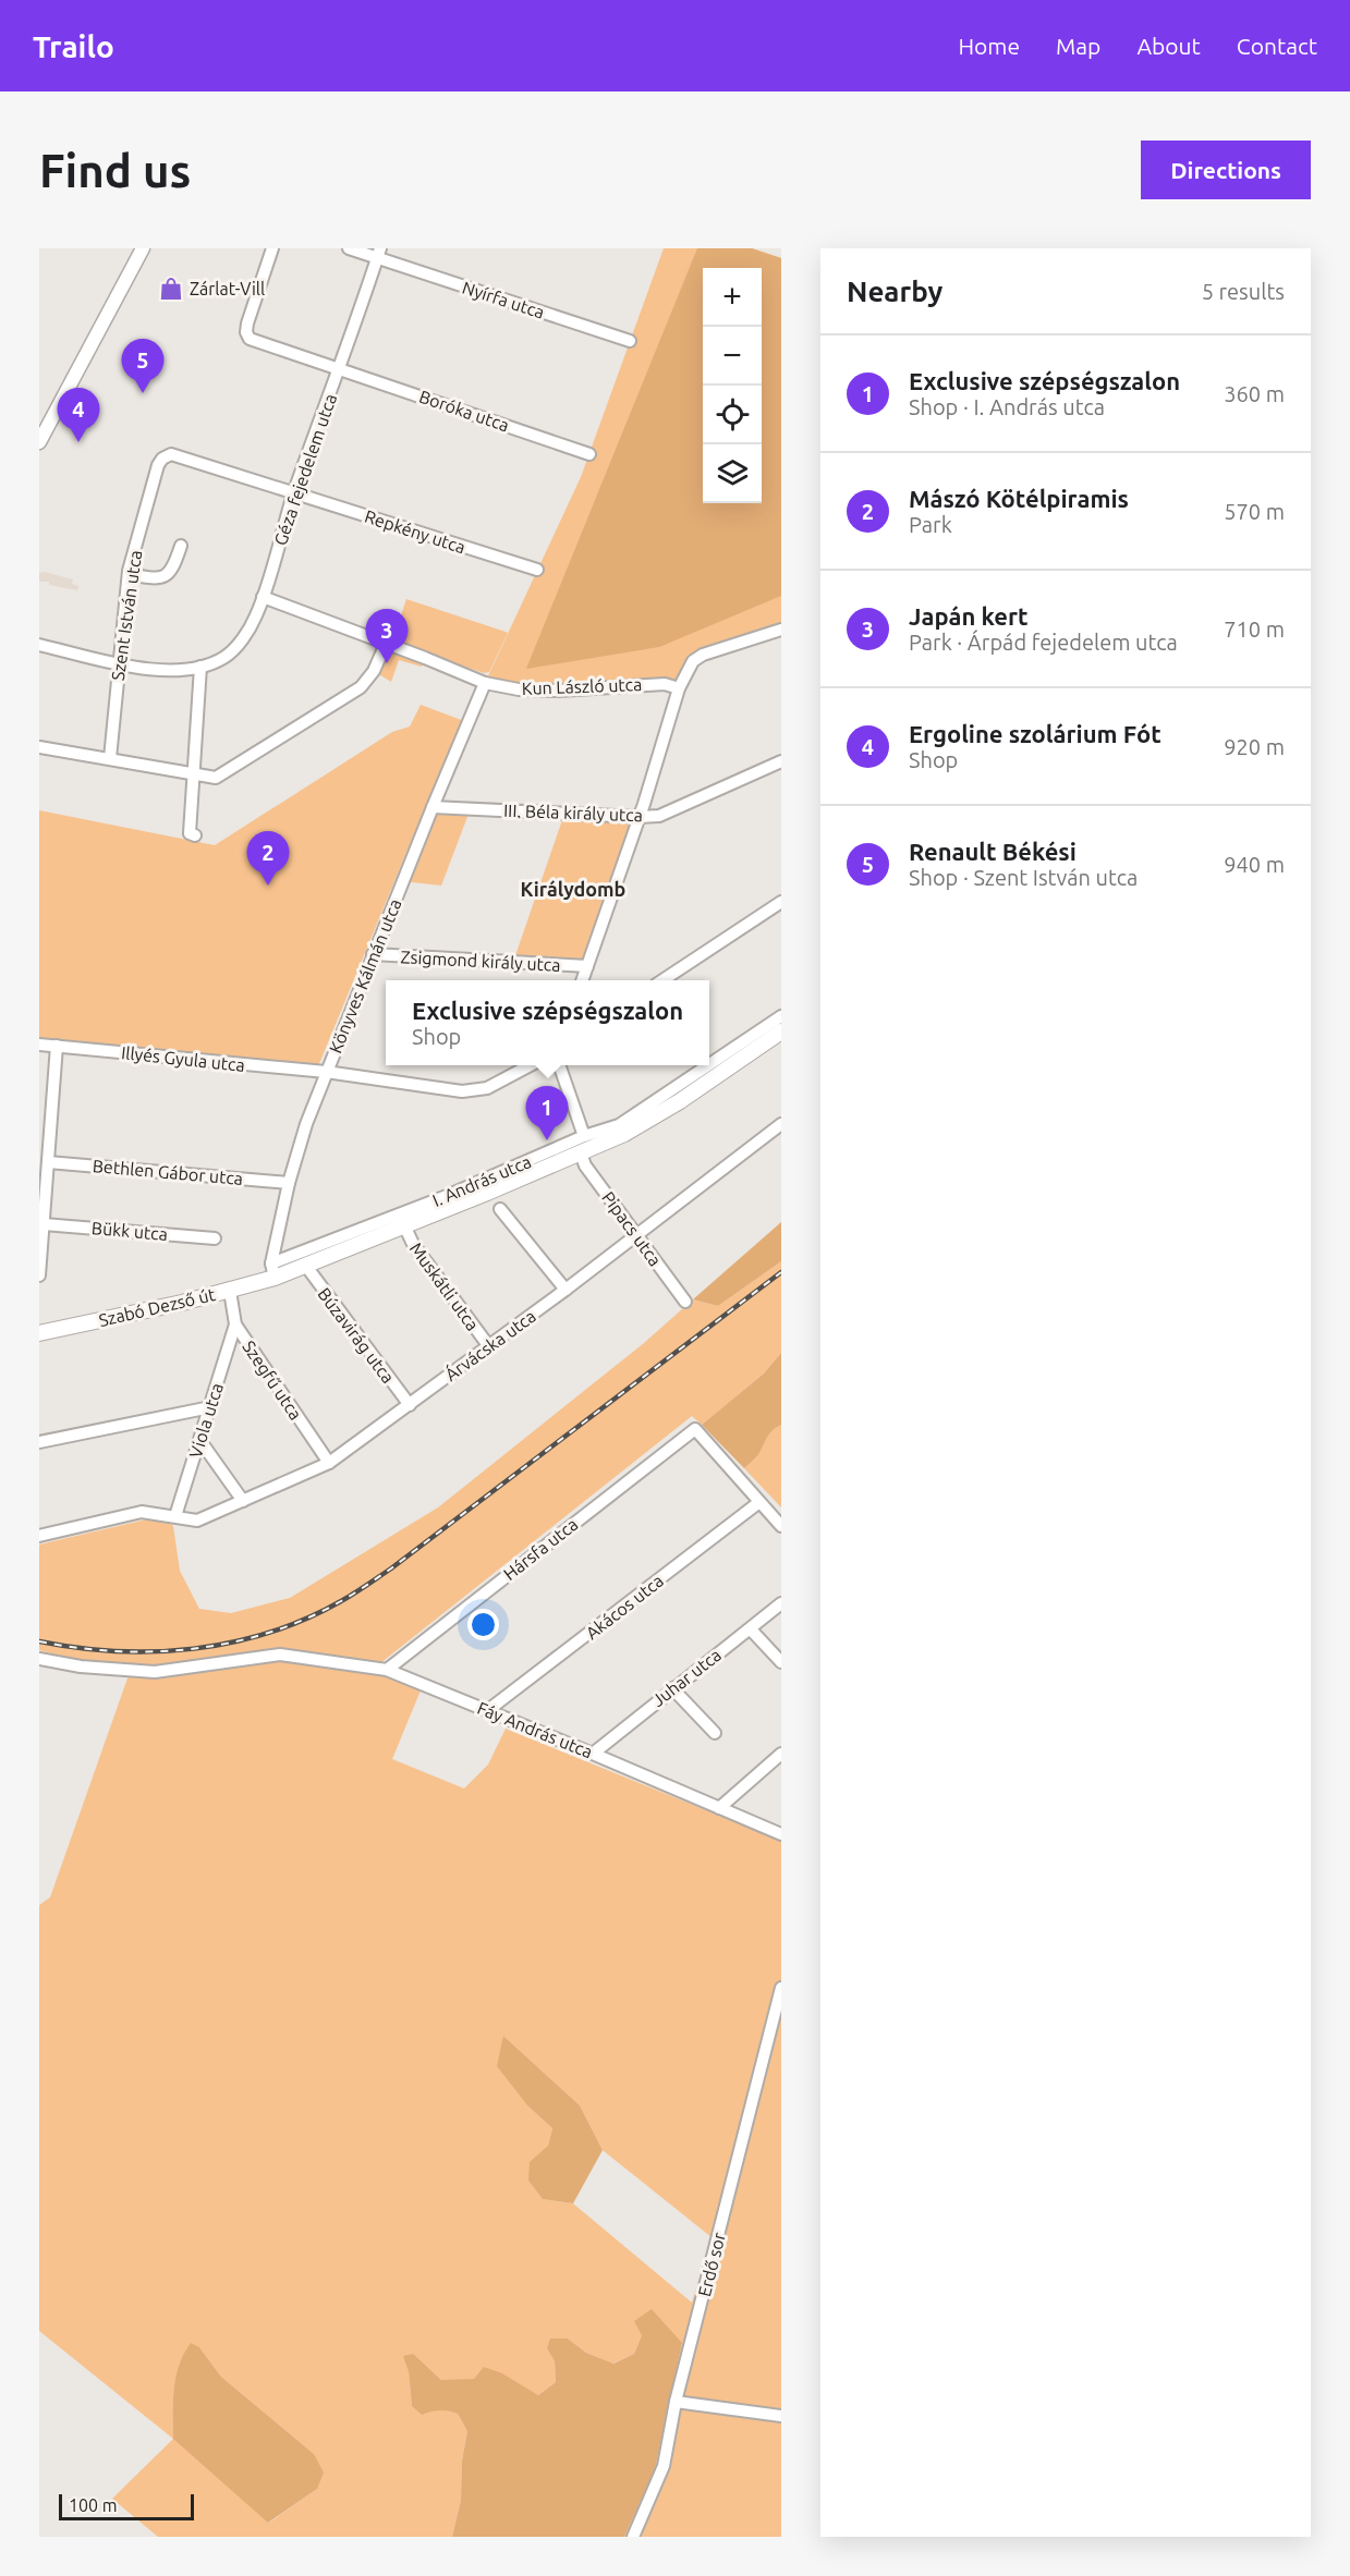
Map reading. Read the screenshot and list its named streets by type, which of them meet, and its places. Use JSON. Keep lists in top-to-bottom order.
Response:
{
  "streets": {
    "main road": ["I. András utca", "Szabó Dezső út"],
    "street": [
      "Nyírfa utca",
      "Boróka utca",
      "Géza fejedelem utca",
      "Repkény utca",
      "Szent István utca",
      "Kun László utca",
      "III. Béla király utca",
      "Zsigmond király utca",
      "Könyves Kálmán utca",
      "Illyés Gyula utca",
      "Bethlen Gábor utca",
      "Pipacs utca",
      "Bükk utca",
      "Muskátli utca",
      "Búzavirág utca",
      "Árvácska utca",
      "Szegfű utca",
      "Viola utca",
      "Hársfa utca",
      "Akácos utca",
      "Juhar utca",
      "Fáy András utca",
      "Erdő sor"
    ]
  },
  "crossings": [
    ["Nyírfa utca", "Géza fejedelem utca"],
    ["Boróka utca", "Géza fejedelem utca"],
    ["Géza fejedelem utca", "Repkény utca"],
    ["Géza fejedelem utca", "Szent István utca"],
    ["Géza fejedelem utca", "Kun László utca"],
    ["Repkény utca", "Szent István utca"],
    ["Kun László utca", "Könyves Kálmán utca"],
    ["III. Béla király utca", "Könyves Kálmán utca"],
    ["Zsigmond király utca", "Könyves Kálmán utca"],
    ["Könyves Kálmán utca", "Illyés Gyula utca"],
    ["Könyves Kálmán utca", "Bethlen Gábor utca"],
    ["Könyves Kálmán utca", "I. András utca"],
    ["Könyves Kálmán utca", "Szabó Dezső út"],
    ["I. András utca", "Pipacs utca"],
    ["I. András utca", "Muskátli utca"],
    ["I. András utca", "Szabó Dezső út"],
    ["I. András utca", "Búzavirág utca"],
    ["Pipacs utca", "Árvácska utca"],
    ["Muskátli utca", "Árvácska utca"],
    ["Szabó Dezső út", "Szegfű utca"],
    ["Búzavirág utca", "Árvácska utca"],
    ["Árvácska utca", "Szegfű utca"],
    ["Árvácska utca", "Viola utca"],
    ["Szegfű utca", "Viola utca"],
    ["Hársfa utca", "Akácos utca"],
    ["Hársfa utca", "Fáy András utca"],
    ["Akácos utca", "Fáy András utca"],
    ["Juhar utca", "Fáy András utca"]
  ],
  "districts": ["Királydomb"],
  "places": {
    "shop": ["Zárlat-Vill"]
  },
  "scale_bar": "100 m",
  "page": {
    "header": "Trailo",
    "nav": [
      "Home",
      "Map",
      "About",
      "Contact"
    ],
    "buttons": "Directions",
    "title": "Find us",
    "heading": ["Nearby", "5 results"],
    "map_buttons": ["+", "−"],
    "list": [
      {
        "mark": "1",
        "name": "Exclusive szépségszalon",
        "note": "Shop · I. András utca",
        "value": "360 m"
      },
      {
        "mark": "2",
        "name": "Mászó Kötélpiramis",
        "note": "Park",
        "value": "570 m"
      },
      {
        "mark": "3",
        "name": "Japán kert",
        "note": "Park · Árpád fejedelem utca",
        "value": "710 m"
      },
      {
        "mark": "4",
        "name": "Ergoline szolárium Fót",
        "note": "Shop",
        "value": "920 m"
      },
      {
        "mark": "5",
        "name": "Renault Békési",
        "note": "Shop · Szent István utca",
        "value": "940 m"
      }
    ],
    "pins": [
      "5",
      "4",
      "3",
      "2",
      "1"
    ],
    "popup": ["Exclusive szépségszalon", "Shop"],
    "scale": "100 m"
  }
}
